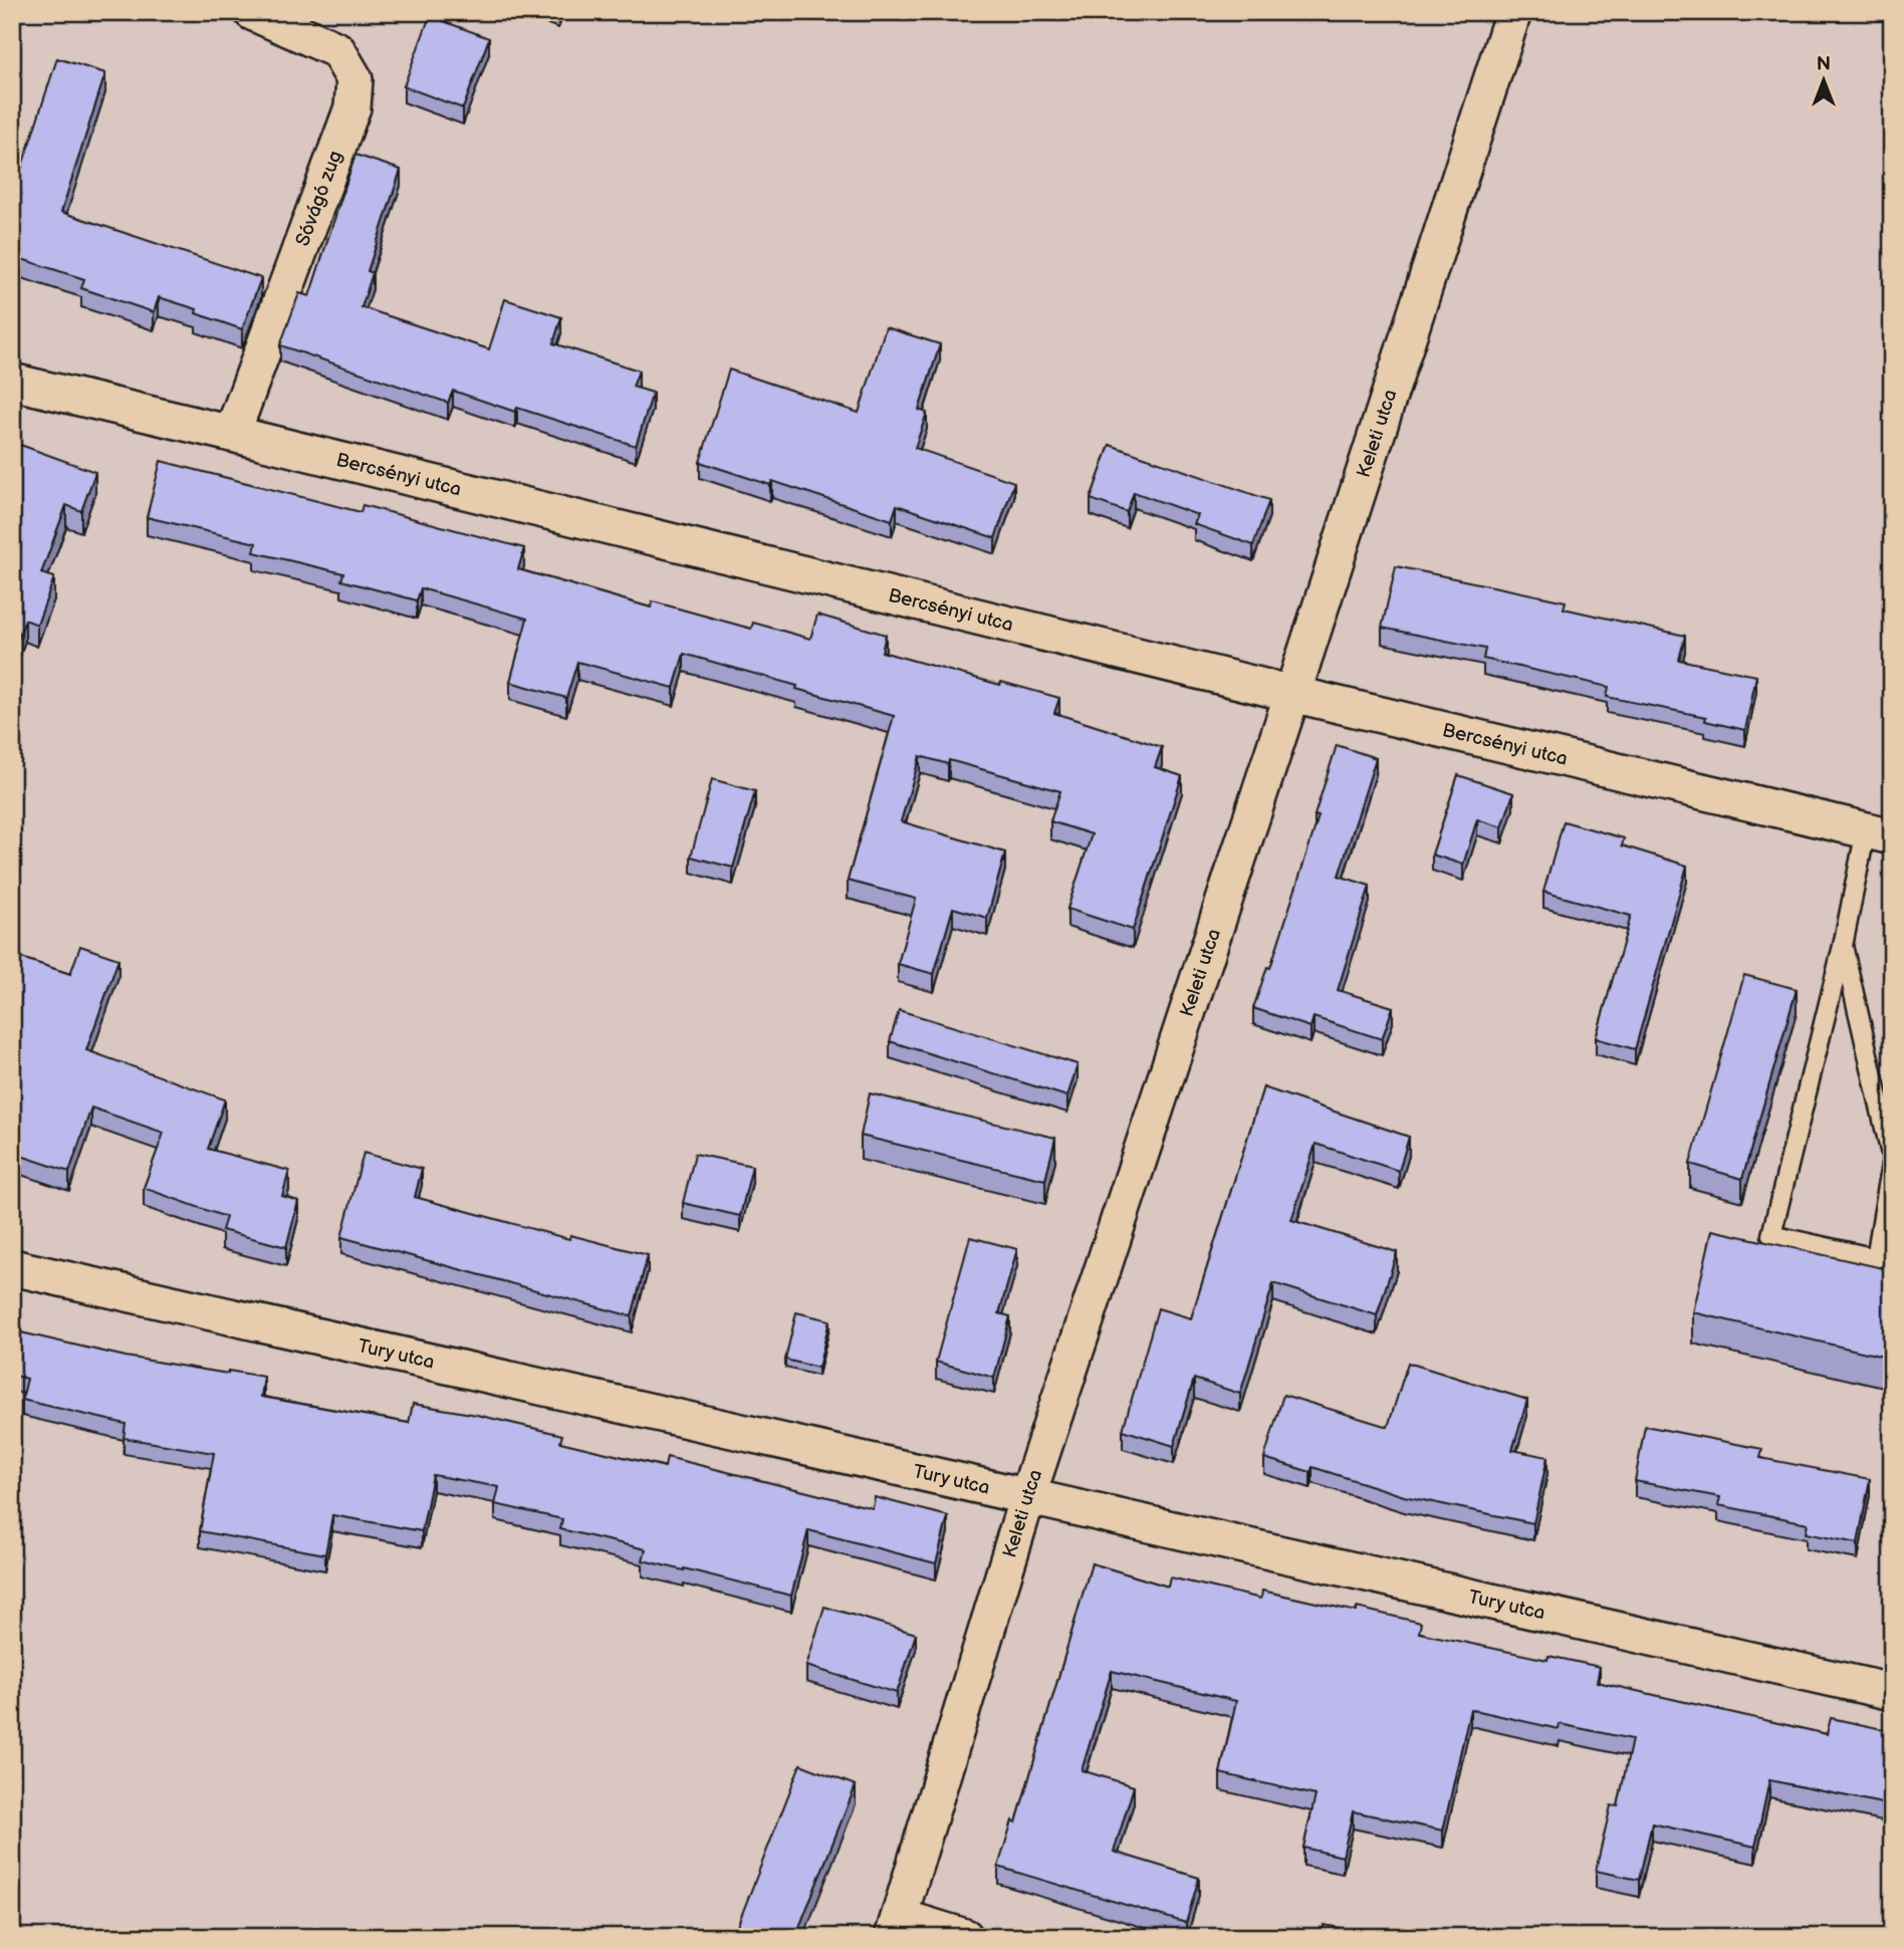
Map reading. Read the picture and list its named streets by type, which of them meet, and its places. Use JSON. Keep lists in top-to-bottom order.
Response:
{
  "streets": {
    "street": [
      "Sóvágó zug",
      "Keleti utca",
      "Bercsényi utca",
      "Tury utca"
    ]
  },
  "crossings": [
    ["Sóvágó zug", "Bercsényi utca"],
    ["Keleti utca", "Bercsényi utca"],
    ["Keleti utca", "Tury utca"]
  ],
  "north": "top"
}
